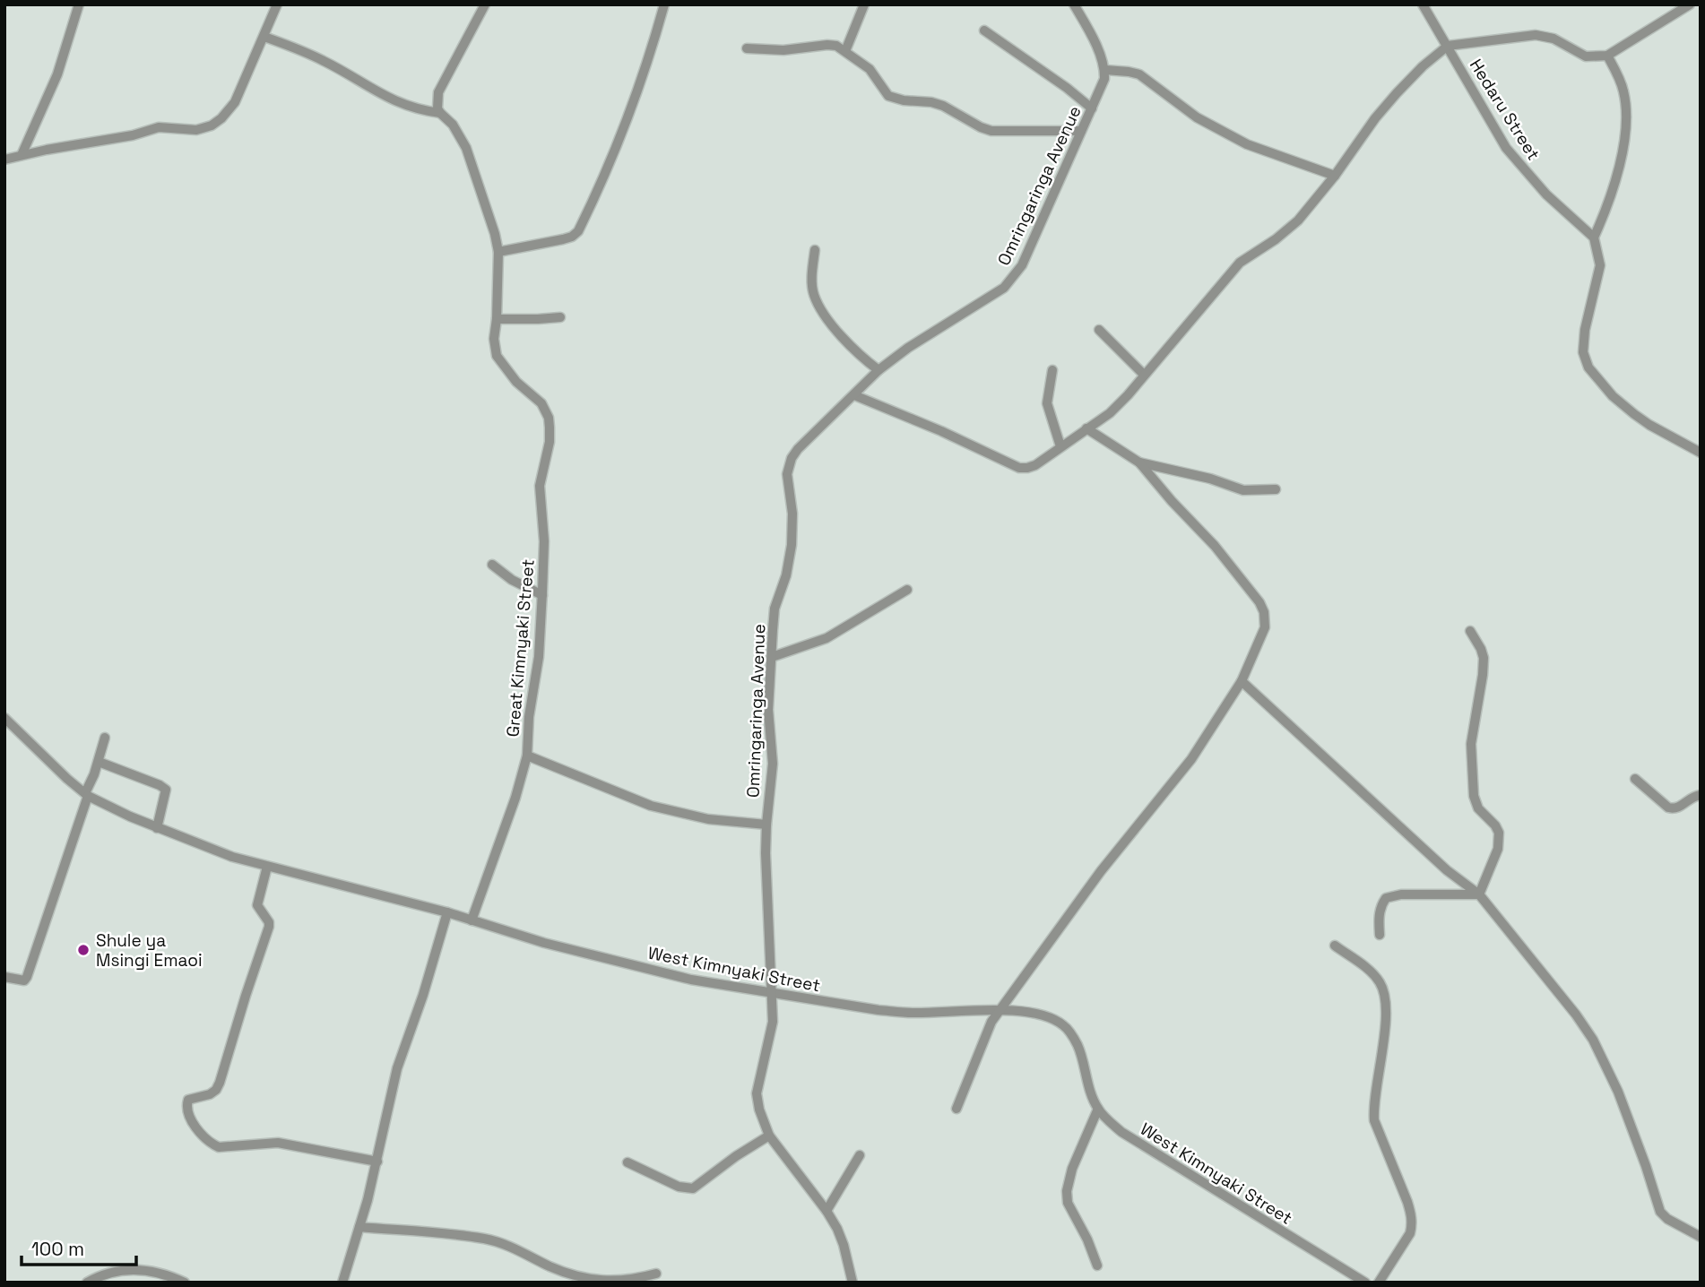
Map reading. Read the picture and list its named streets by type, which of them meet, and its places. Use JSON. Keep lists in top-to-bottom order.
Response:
{
  "streets": {
    "street": [
      "Hedaru Street",
      "Omringaringa Avenue",
      "Great Kimnyaki Street",
      "West Kimnyaki Street"
    ]
  },
  "crossings": [
    ["Omringaringa Avenue", "West Kimnyaki Street"],
    ["Great Kimnyaki Street", "West Kimnyaki Street"]
  ],
  "places": ["Shule ya Msingi Emaoi"],
  "scale_bar": "100 m"
}
